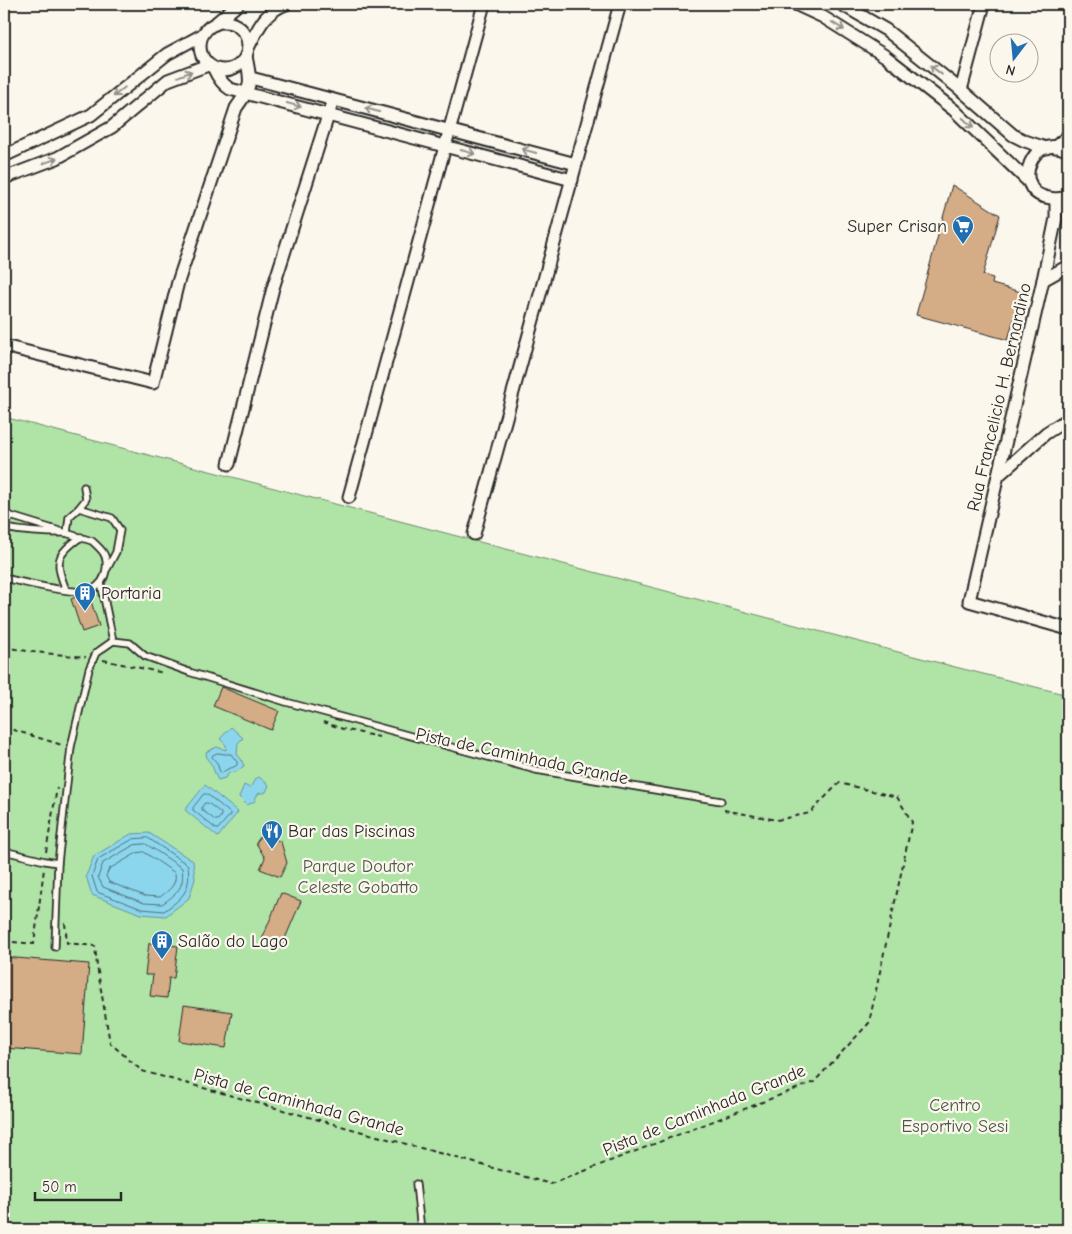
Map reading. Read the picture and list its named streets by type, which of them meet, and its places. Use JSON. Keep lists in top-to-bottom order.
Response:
{
  "streets": {
    "street": ["Rua Francelicio H. Bernardino"],
    "path": ["Pista de Caminhada Grande"]
  },
  "parks": ["Parque Doutor Celeste Gobatto", "Centro Esportivo Sesi"],
  "places": {
    "supermarket": ["Super Crisan"],
    "building": ["Portaria", "Salão do Lago"],
    "restaurant": ["Bar das Piscinas"]
  },
  "scale_bar": "50 m",
  "north": "bottom"
}
